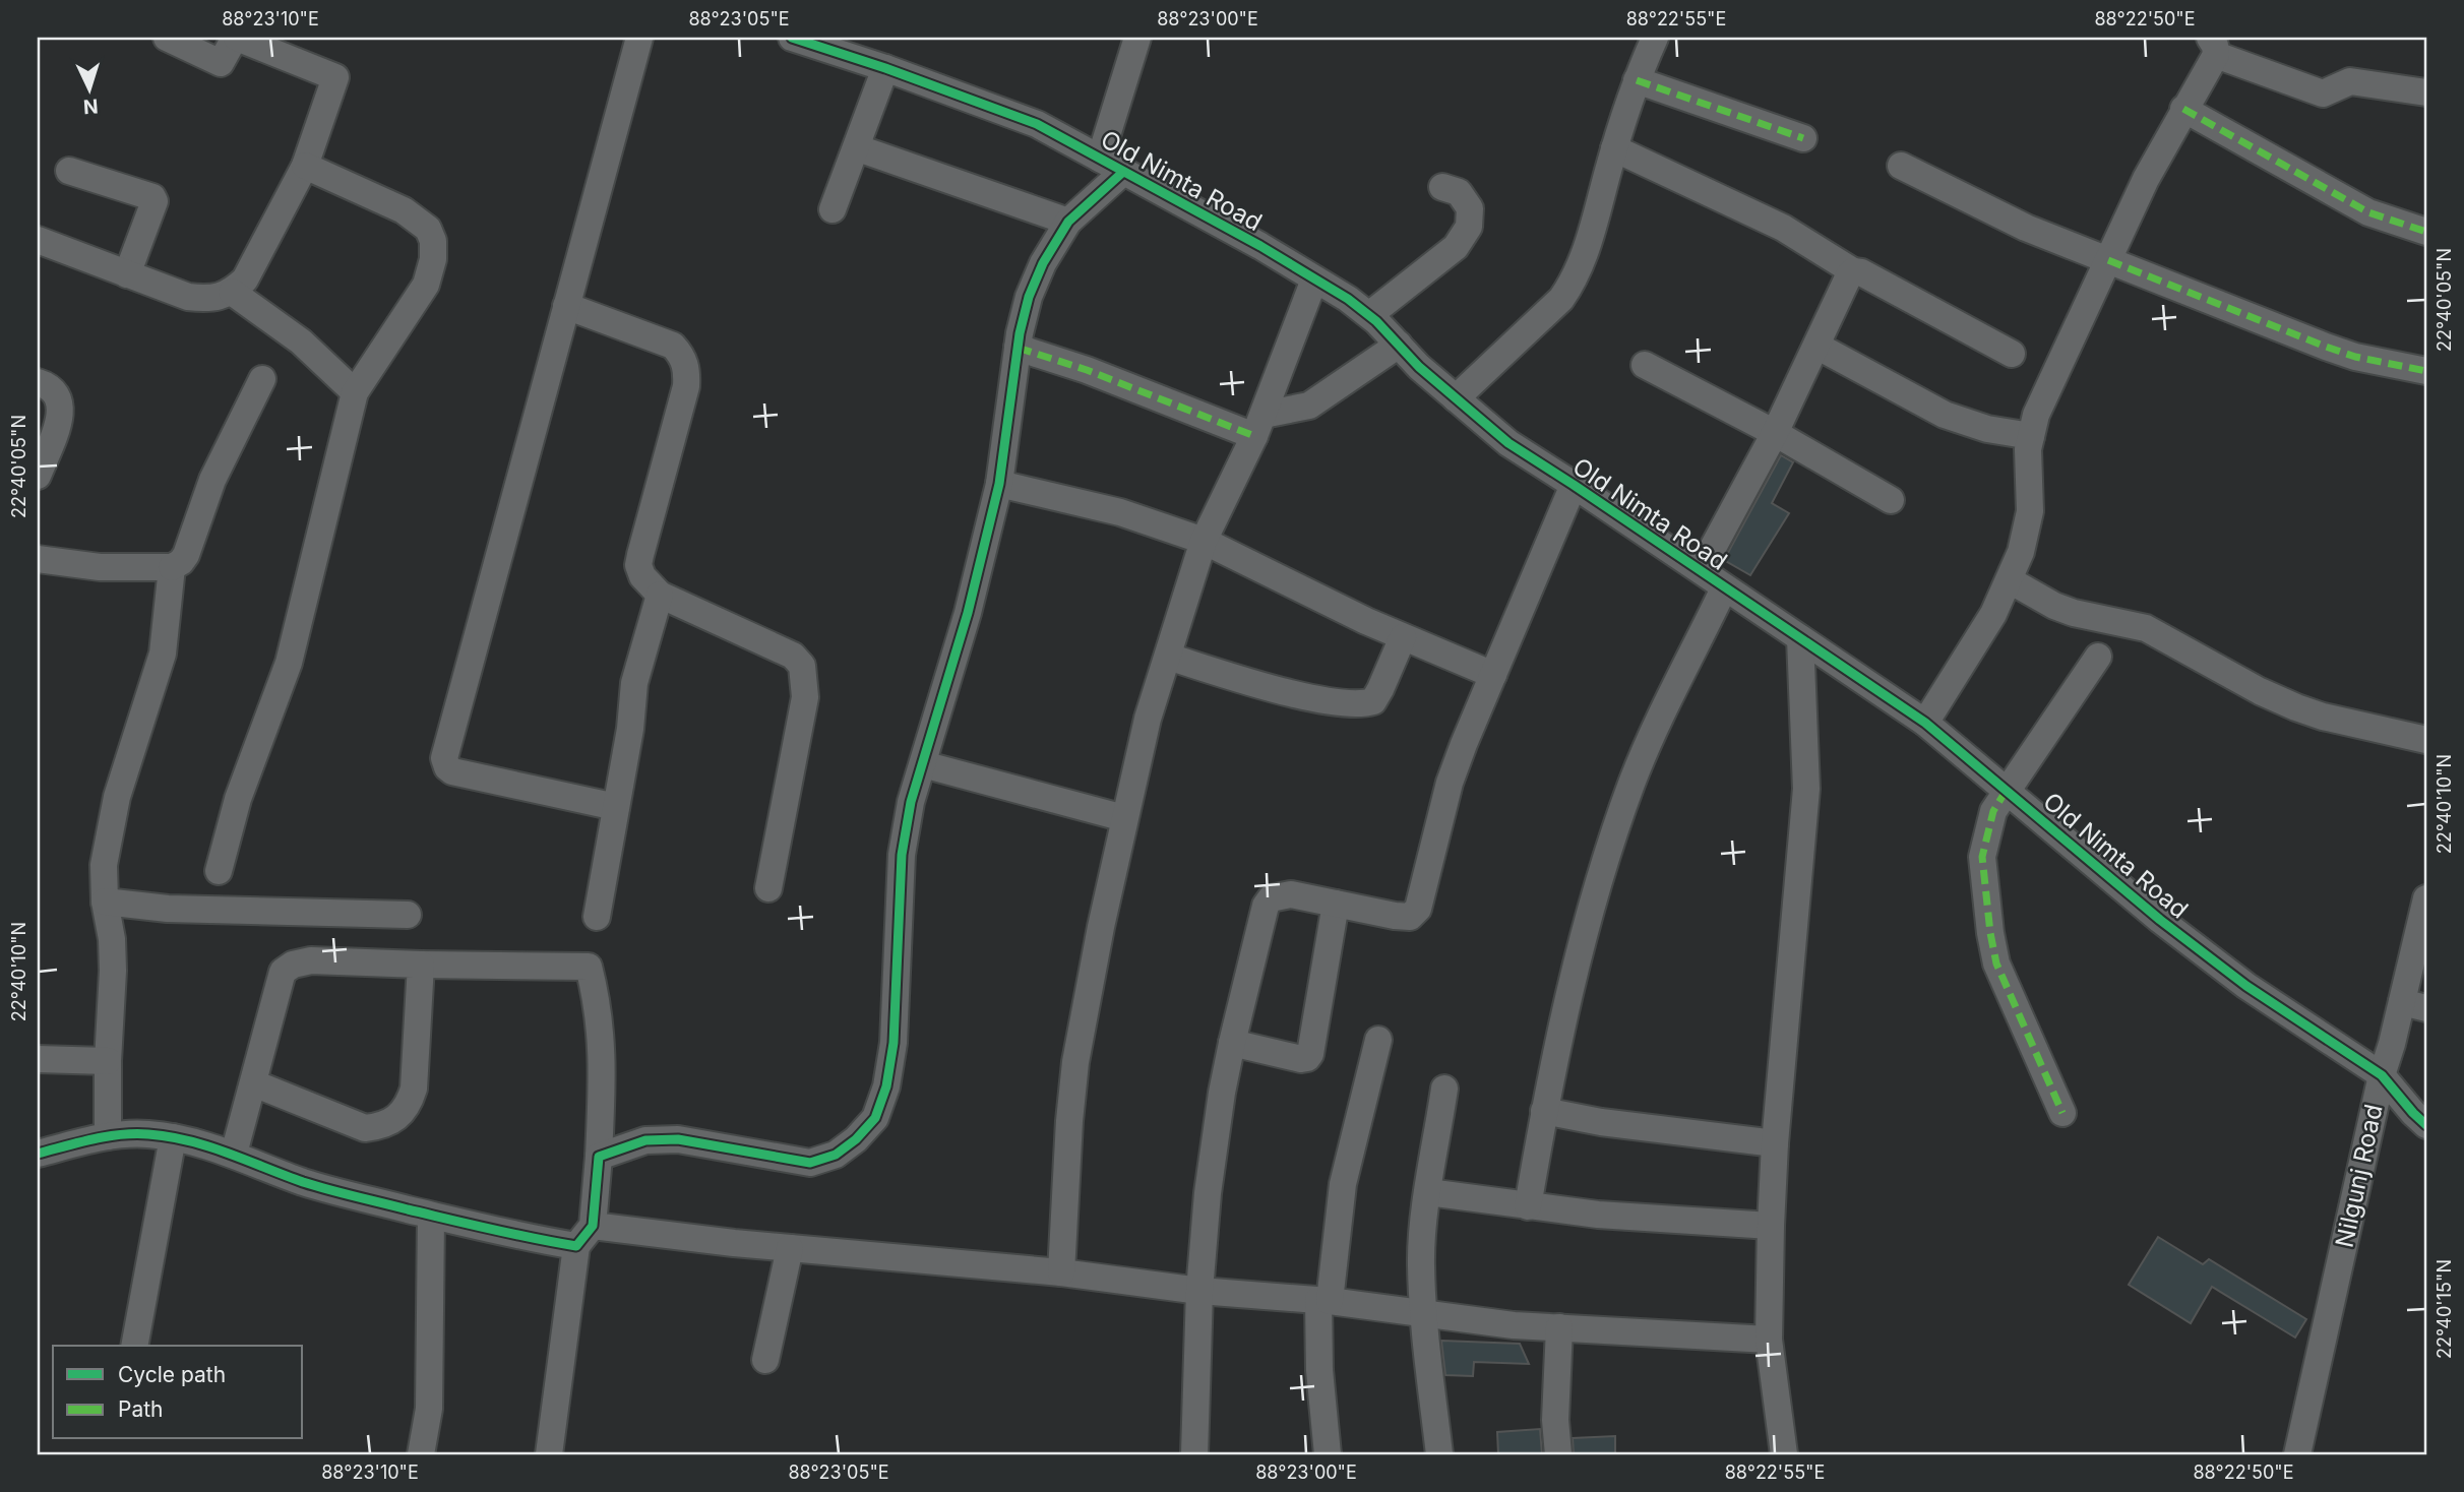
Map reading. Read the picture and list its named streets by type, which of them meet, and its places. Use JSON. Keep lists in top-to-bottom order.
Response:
{
  "streets": {
    "street": ["Old Nimta Road", "Nilgunj Road"]
  },
  "crossings": [
    ["Old Nimta Road", "Nilgunj Road"]
  ],
  "legend": ["Cycle path", "Path"],
  "north": "bottom",
  "coordinates": [
    "88°23'10\"E",
    "88°23'05\"E",
    "88°23'00\"E",
    "88°22'55\"E",
    "88°22'50\"E",
    "22°40'05\"N",
    "22°40'10\"N",
    "22°40'15\"N"
  ]
}
